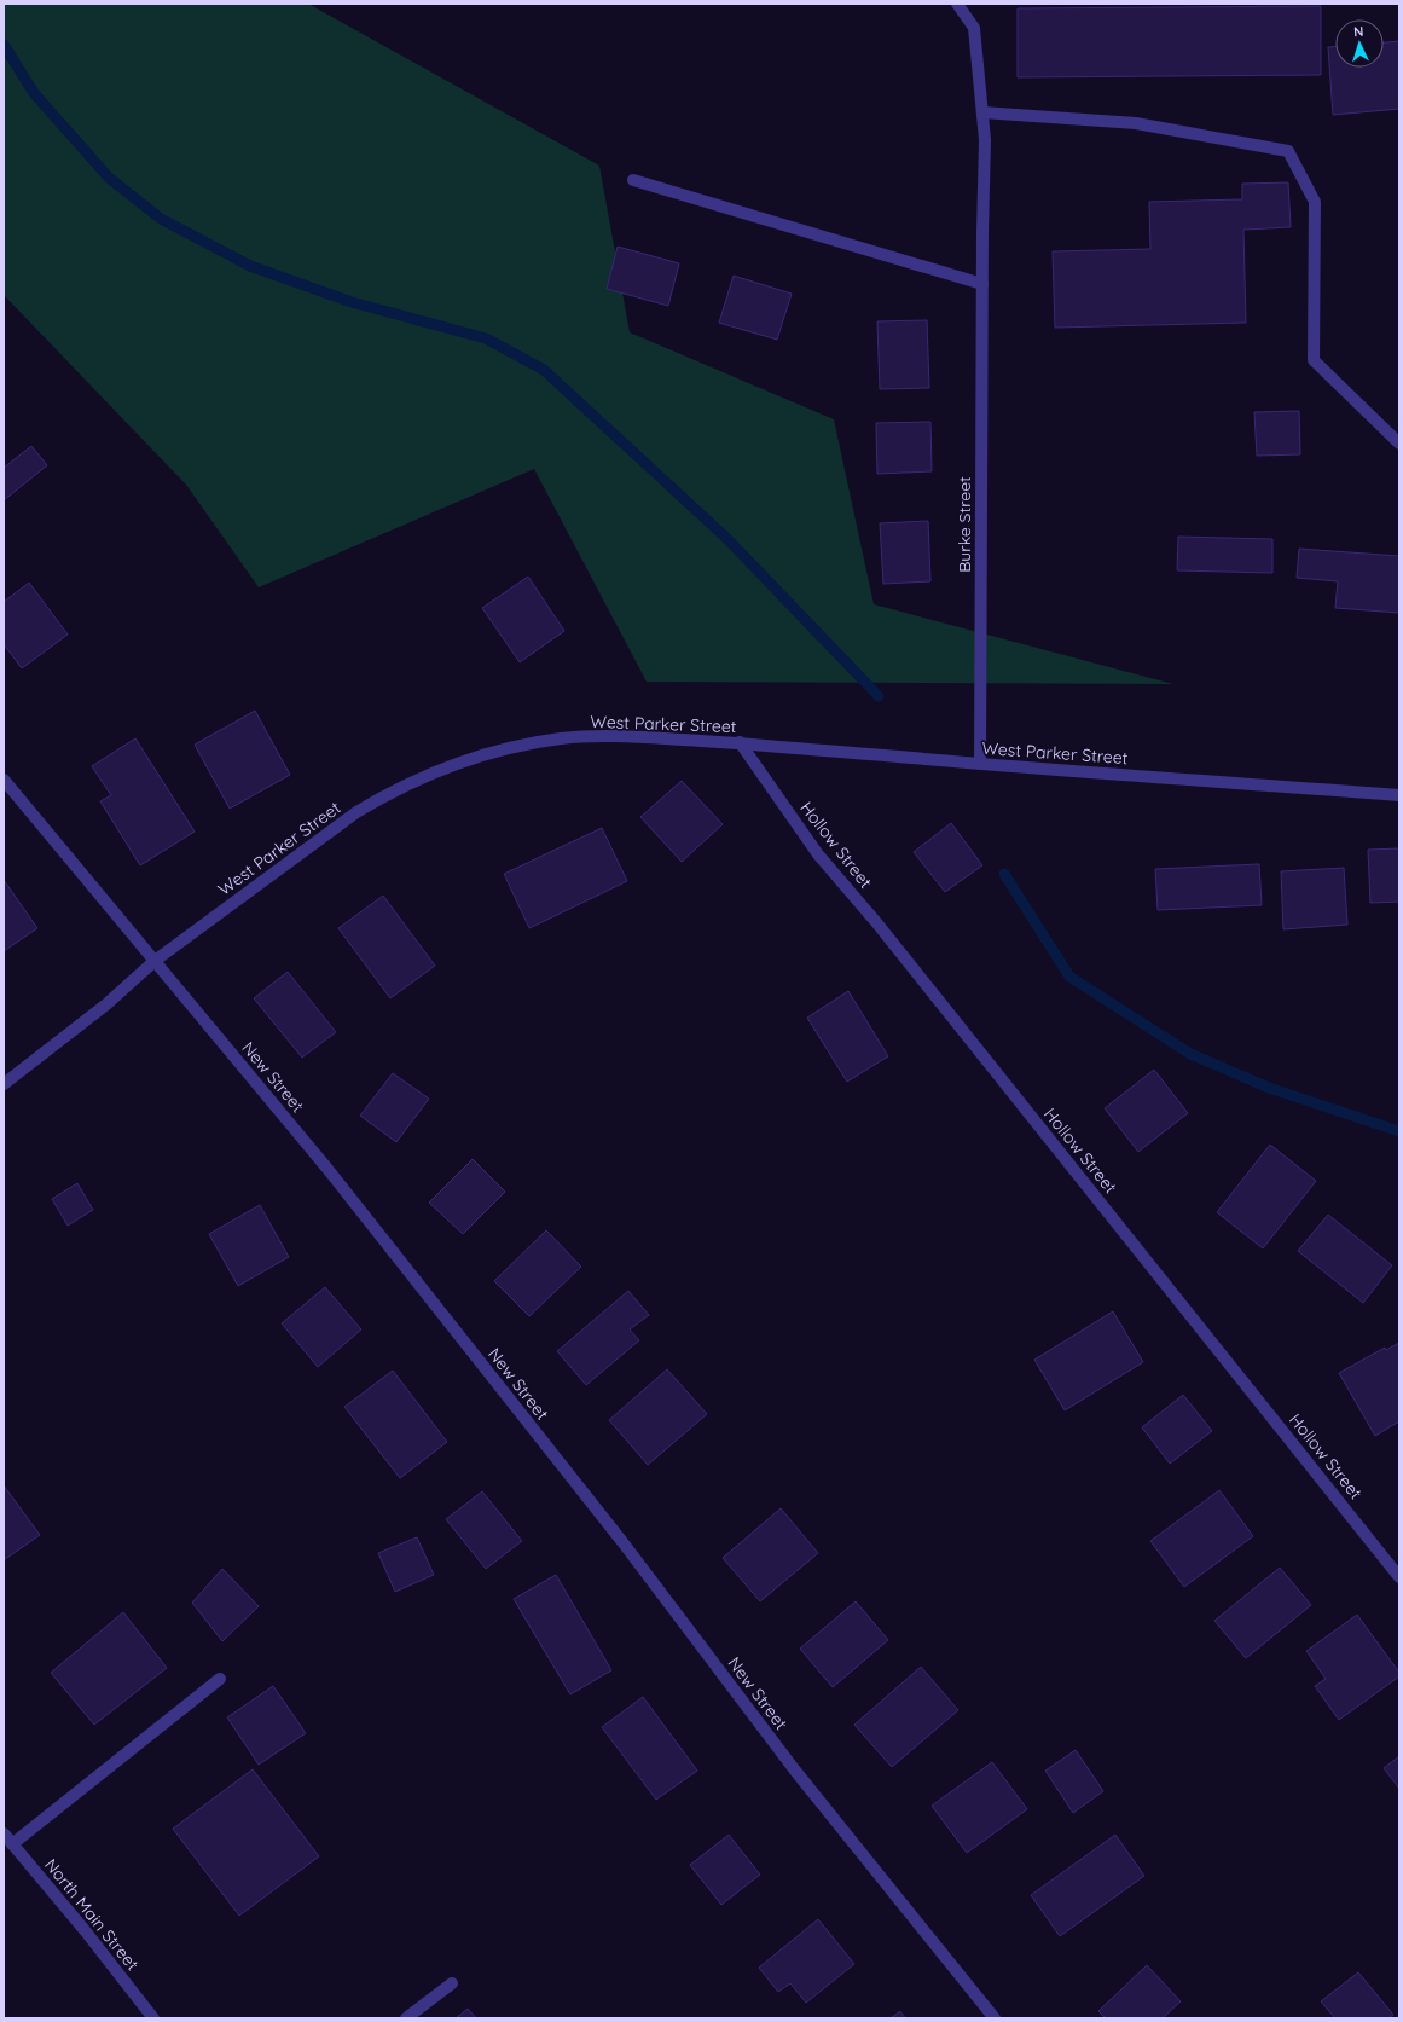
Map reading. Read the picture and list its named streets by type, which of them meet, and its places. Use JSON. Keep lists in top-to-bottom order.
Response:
{
  "streets": {
    "street": [
      "Burke Street",
      "West Parker Street",
      "Hollow Street",
      "New Street",
      "North Main Street"
    ]
  },
  "crossings": [
    ["Burke Street", "West Parker Street"],
    ["West Parker Street", "Hollow Street"],
    ["West Parker Street", "New Street"]
  ],
  "north": "top"
}
